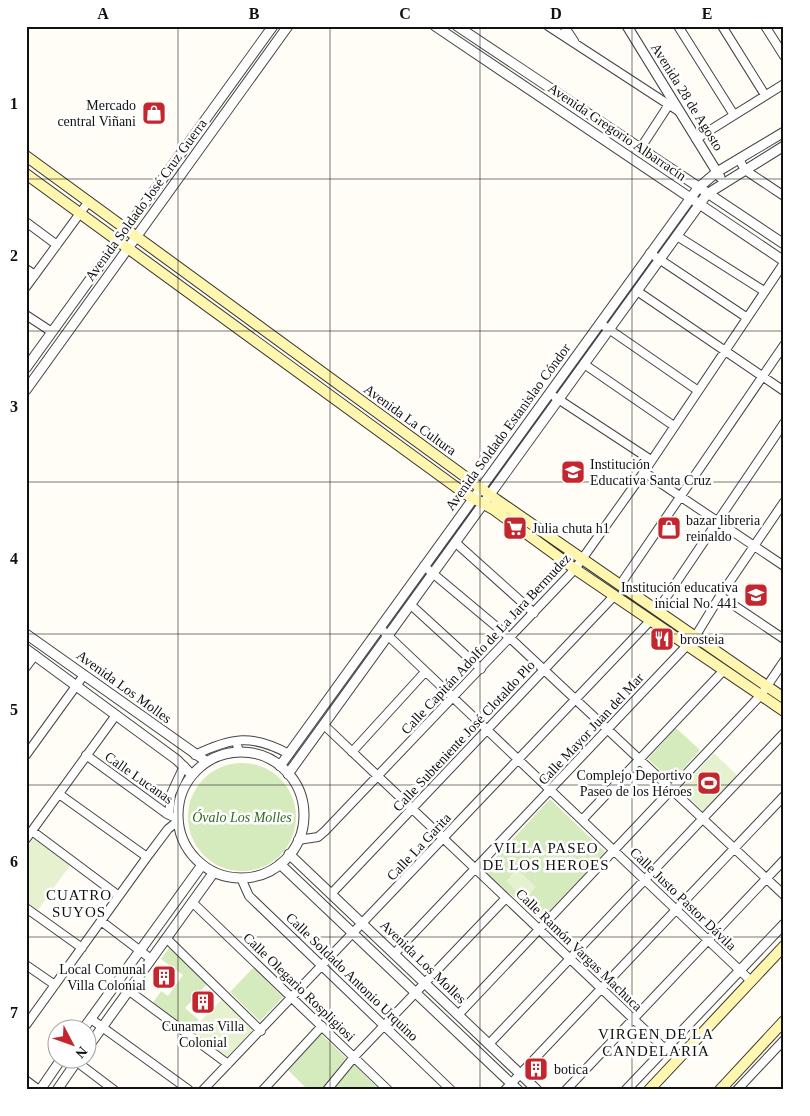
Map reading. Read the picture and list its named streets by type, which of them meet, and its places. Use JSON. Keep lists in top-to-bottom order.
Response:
{
  "streets": {
    "main road": ["Avenida La Cultura"],
    "street": [
      "Avenida 28 de Agosto",
      "Avenida Gregorio Albarracín",
      "Avenida Soldado José Cruz Guerra",
      "Avenida Soldado Estanislao Cóndor",
      "Calle Capitán Adolfo de La Jara Bermudez",
      "Avenida Los Molles",
      "Calle Mayor Juan del Mar",
      "Calle Subteniente José Clotaldo Plo",
      "Calle Lucanas",
      "Calle La Garita",
      "Calle Justo Pastor Dávila",
      "Calle Ramón Vargas Machuca",
      "Calle Soldado Antonio Urquino",
      "Calle Olegario Rospligiosi"
    ]
  },
  "crossings": [
    ["Avenida 28 de Agosto", "Avenida Soldado Estanislao Cóndor"],
    ["Avenida Gregorio Albarracín", "Avenida Soldado Estanislao Cóndor"],
    ["Avenida Gregorio Albarracín", "Calle Capitán Adolfo de La Jara Bermudez"],
    ["Avenida Soldado José Cruz Guerra", "Avenida La Cultura"],
    ["Avenida La Cultura", "Avenida Soldado Estanislao Cóndor"],
    ["Avenida La Cultura", "Calle Capitán Adolfo de La Jara Bermudez"],
    ["Avenida La Cultura", "Calle Mayor Juan del Mar"],
    ["Avenida La Cultura", "Calle Subteniente José Clotaldo Plo"],
    ["Avenida La Cultura", "Calle La Garita"],
    ["Avenida Soldado Estanislao Cóndor", "Calle Capitán Adolfo de La Jara Bermudez"],
    ["Avenida Soldado Estanislao Cóndor", "Avenida Los Molles"],
    ["Avenida Soldado Estanislao Cóndor", "Calle Lucanas"],
    ["Avenida Soldado Estanislao Cóndor", "Calle Justo Pastor Dávila"],
    ["Avenida Soldado Estanislao Cóndor", "Calle Ramón Vargas Machuca"],
    ["Avenida Soldado Estanislao Cóndor", "Calle Soldado Antonio Urquino"],
    ["Calle Capitán Adolfo de La Jara Bermudez", "Avenida Los Molles"],
    ["Calle Capitán Adolfo de La Jara Bermudez", "Calle Lucanas"],
    ["Calle Capitán Adolfo de La Jara Bermudez", "Calle Justo Pastor Dávila"],
    ["Calle Capitán Adolfo de La Jara Bermudez", "Calle Ramón Vargas Machuca"],
    ["Calle Capitán Adolfo de La Jara Bermudez", "Calle Soldado Antonio Urquino"],
    ["Avenida Los Molles", "Calle Mayor Juan del Mar"],
    ["Avenida Los Molles", "Calle Subteniente José Clotaldo Plo"],
    ["Avenida Los Molles", "Calle Lucanas"],
    ["Avenida Los Molles", "Calle La Garita"],
    ["Avenida Los Molles", "Calle Soldado Antonio Urquino"],
    ["Calle Mayor Juan del Mar", "Calle Justo Pastor Dávila"],
    ["Calle Mayor Juan del Mar", "Calle Ramón Vargas Machuca"],
    ["Calle Subteniente José Clotaldo Plo", "Calle Justo Pastor Dávila"],
    ["Calle Subteniente José Clotaldo Plo", "Calle Ramón Vargas Machuca"],
    ["Calle Lucanas", "Calle Soldado Antonio Urquino"],
    ["Calle La Garita", "Calle Justo Pastor Dávila"],
    ["Calle La Garita", "Calle Ramón Vargas Machuca"],
    ["Calle La Garita", "Calle Soldado Antonio Urquino"],
    ["Calle La Garita", "Calle Olegario Rospligiosi"]
  ],
  "districts": ["VILLA PASEO DE LOS HEROES", "CUATRO SUYOS", "VIRGEN DE LA CANDELARIA"],
  "parks": ["Óvalo Los Molles"],
  "places": {
    "shop": ["Mercado central Viñani", "bazar libreria reinaldo"],
    "school or university": ["Institución Educativa Santa Cruz", "Institución educativa inicial No. 441"],
    "supermarket": ["Julia chuta h1"],
    "restaurant": ["brosteia"],
    "sports": ["Complejo Deportivo Paseo de los Héroes"],
    "building": ["Local Comunal Villa Colonial", "Cunamas Villa Colonial", "botica"]
  },
  "north": "bottom right",
  "grid": {
    "columns": [
      "A",
      "B",
      "C",
      "D",
      "E"
    ],
    "rows": [
      "1",
      "2",
      "3",
      "4",
      "5",
      "6",
      "7"
    ]
  }
}
